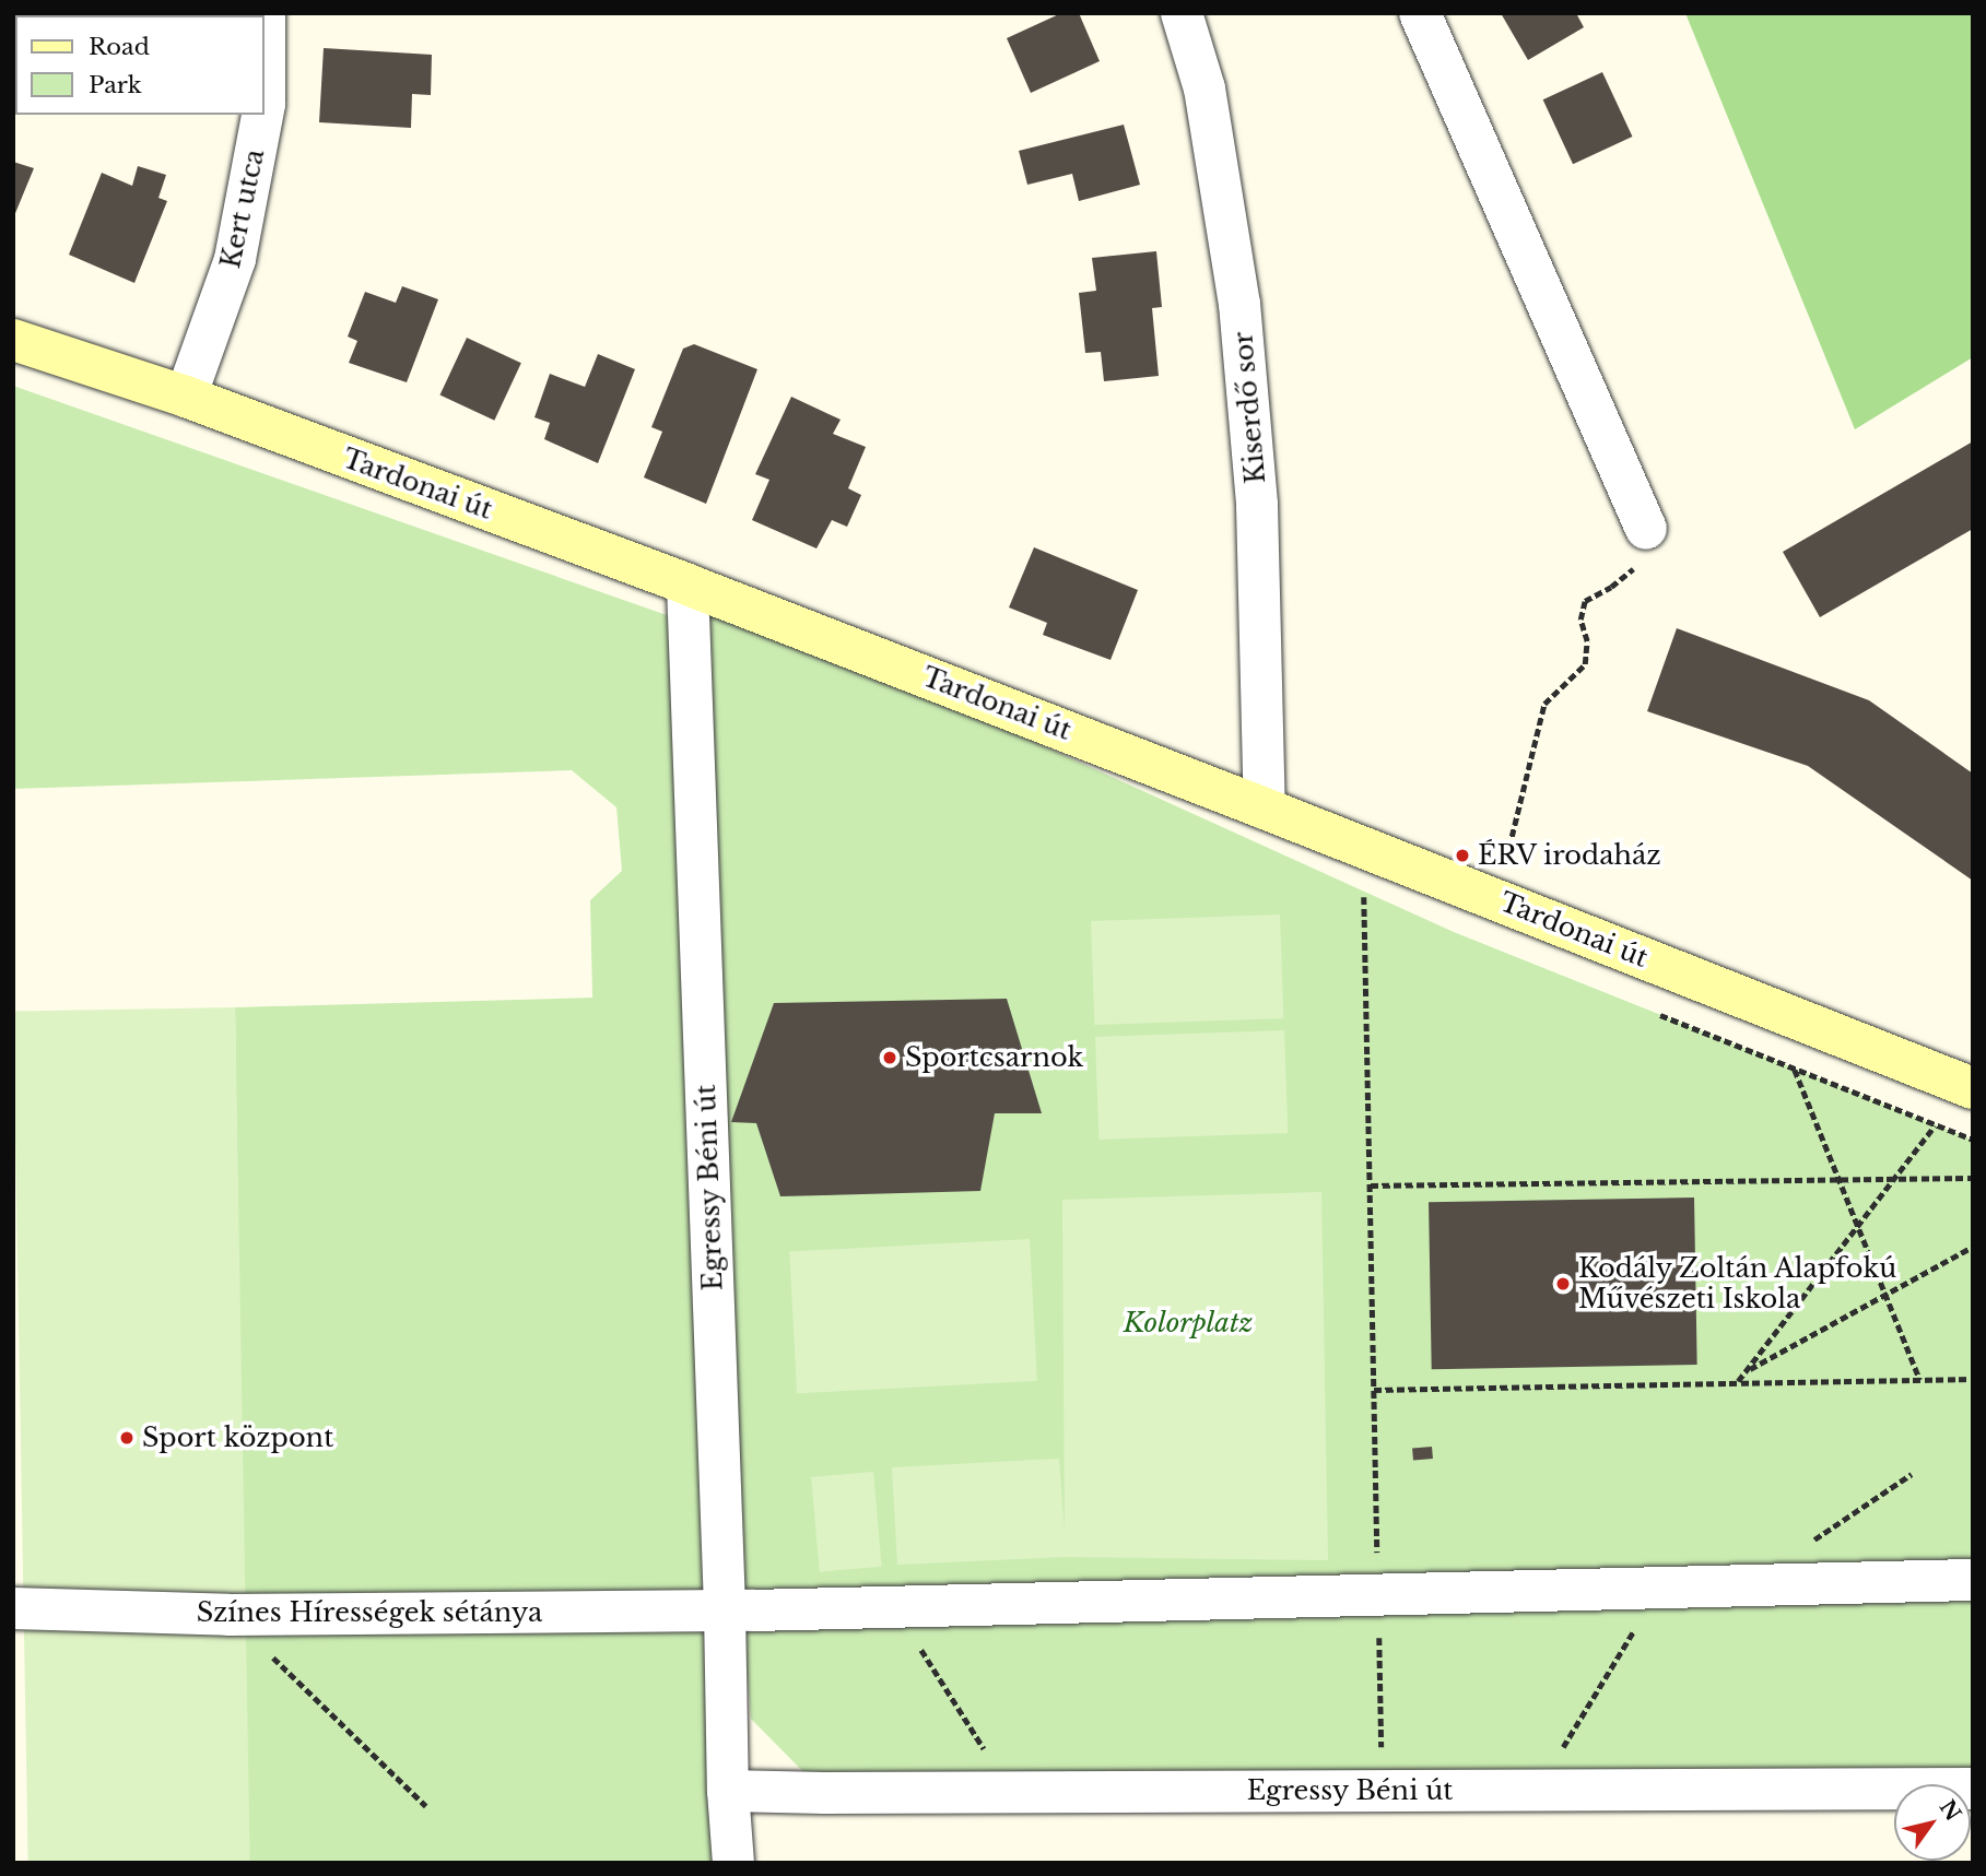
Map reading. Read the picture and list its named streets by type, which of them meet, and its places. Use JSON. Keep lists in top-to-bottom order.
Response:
{
  "streets": {
    "street": [
      "Kert utca",
      "Kiserdő sor",
      "Tardonai út",
      "Egressy Béni út",
      "Színes Hírességek sétánya"
    ]
  },
  "crossings": [
    ["Kert utca", "Tardonai út"],
    ["Kiserdő sor", "Tardonai út"],
    ["Tardonai út", "Egressy Béni út"],
    ["Egressy Béni út", "Színes Hírességek sétánya"]
  ],
  "parks": ["Kolorplatz"],
  "places": [
    "ÉRV irodaház",
    "Sportcsarnok",
    "Kodály Zoltán Alapfokú Művészeti Iskola",
    "Sport központ"
  ],
  "legend": ["Road", "Park"],
  "north": "top right"
}
